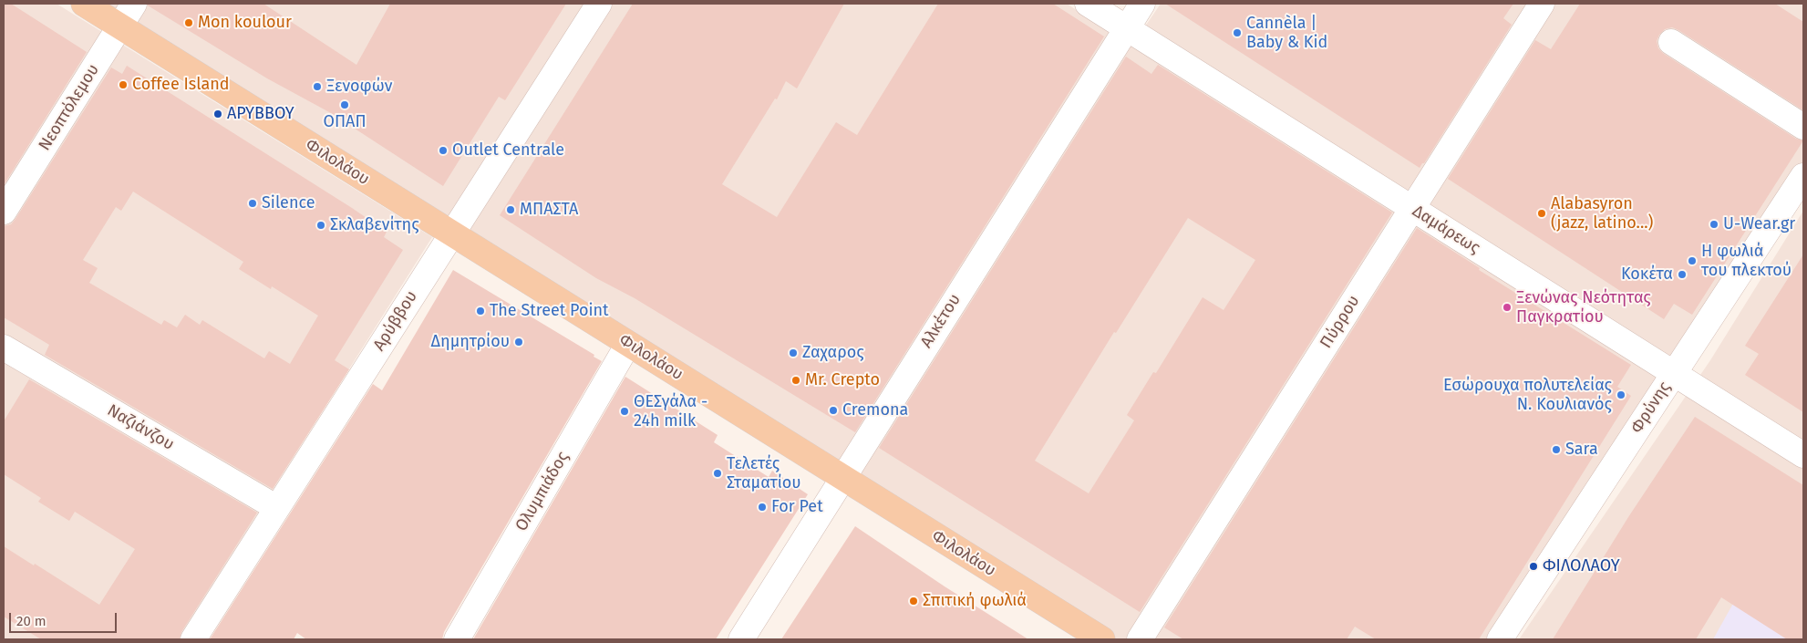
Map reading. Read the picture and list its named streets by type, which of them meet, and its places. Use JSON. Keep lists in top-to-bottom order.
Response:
{
  "streets": {
    "main road": ["Φιλολάου"],
    "street": [
      "Νεοπτόλεμου",
      "Δαμάρεως",
      "Αρύββου",
      "Αλκέτου",
      "Πύρρου",
      "Φρύνης",
      "Ναζιάνζου",
      "Ολυμπιάδος"
    ]
  },
  "crossings": [
    ["Νεοπτόλεμου", "Φιλολάου"],
    ["Φιλολάου", "Αρύββου"],
    ["Φιλολάου", "Αλκέτου"],
    ["Φιλολάου", "Ολυμπιάδος"],
    ["Δαμάρεως", "Αλκέτου"],
    ["Δαμάρεως", "Πύρρου"],
    ["Δαμάρεως", "Φρύνης"],
    ["Αρύββου", "Ναζιάνζου"]
  ],
  "places": [
    "Mon koulour",
    "Cannèla | Baby & Kid",
    "Coffee Island",
    "Ξενοφών",
    "ΟΠΑΠ",
    "ΑΡΥΒΒΟΥ",
    "Outlet Centrale",
    "Silence",
    "ΜΠΑΣΤΑ",
    "Alabasyron (jazz, latino...)",
    "U-Wear.gr",
    "Σκλαβενίτης",
    "Η φωλιά του πλεκτού",
    "Κοκέτα",
    "Ξενώνας Νεότητας Παγκρατίου",
    "The Street Point",
    "Δημητρίου",
    "Ζαχαρος",
    "Mr. Crepto",
    "Εσώρουχα πολυτελείας Ν. Κουλιανός",
    "Cremona",
    "ΘΕΣγάλα - 24h milk",
    "Sara",
    "Τελετές Σταματίου",
    "For Pet",
    "ΦΙΛΟΛΑΟΥ",
    "Σπιτική φωλιά"
  ],
  "scale_bar": "20 m"
}
